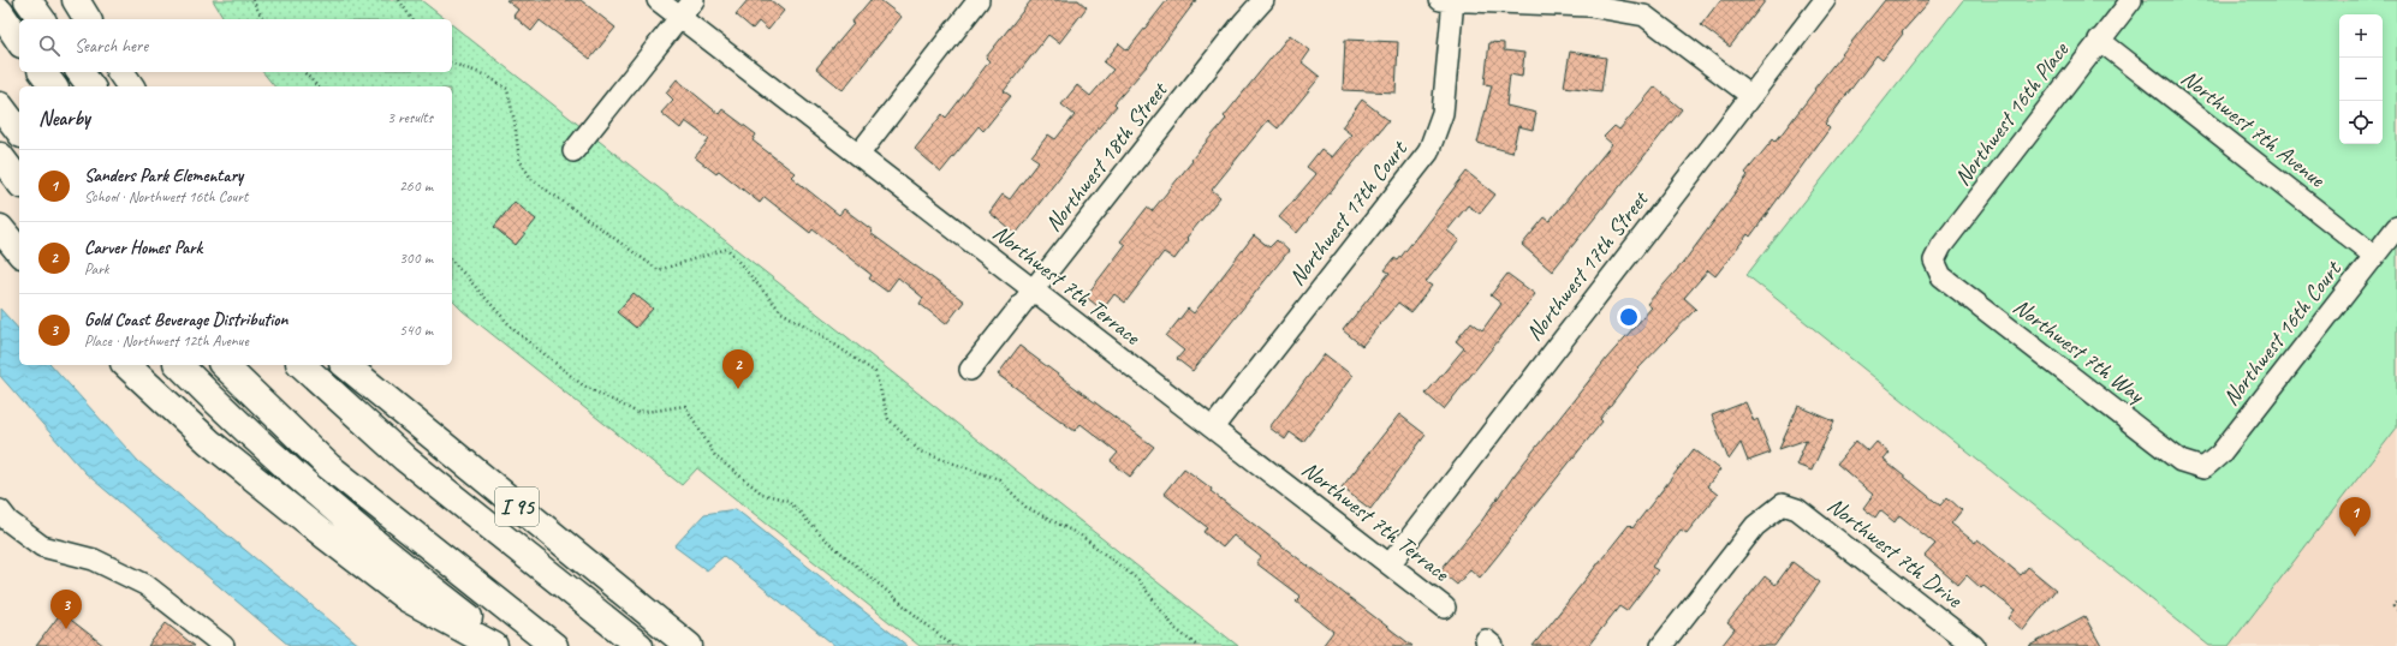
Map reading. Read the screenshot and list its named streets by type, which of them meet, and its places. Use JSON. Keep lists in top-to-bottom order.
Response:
{
  "streets": {
    "highway": ["I 95"],
    "street": [
      "Northwest 16th Place",
      "Northwest 7th Avenue",
      "Northwest 18th Street",
      "Northwest 17th Court",
      "Northwest 17th Street",
      "Northwest 7th Terrace",
      "Northwest 16th Court",
      "Northwest 7th Way",
      "Northwest 7th Drive"
    ]
  },
  "crossings": [
    ["Northwest 16th Place", "Northwest 7th Avenue"],
    ["Northwest 16th Place", "Northwest 7th Way"],
    ["Northwest 7th Avenue", "Northwest 16th Court"],
    ["Northwest 18th Street", "Northwest 7th Terrace"],
    ["Northwest 17th Court", "Northwest 7th Terrace"],
    ["Northwest 17th Street", "Northwest 7th Terrace"],
    ["Northwest 16th Court", "Northwest 7th Way"]
  ],
  "page": {
    "map_buttons": ["+", "−"],
    "search": "Search here",
    "heading": ["Nearby", "3 results"],
    "list": [
      {
        "mark": "1",
        "name": "Sanders Park Elementary",
        "note": "School · Northwest 16th Court",
        "value": "260 m"
      },
      {
        "mark": "2",
        "name": "Carver Homes Park",
        "note": "Park",
        "value": "300 m"
      },
      {
        "mark": "3",
        "name": "Gold Coast Beverage Distribution",
        "note": "Place · Northwest 12th Avenue",
        "value": "540 m"
      }
    ],
    "pins": ["2", "1", "3"]
  }
}
